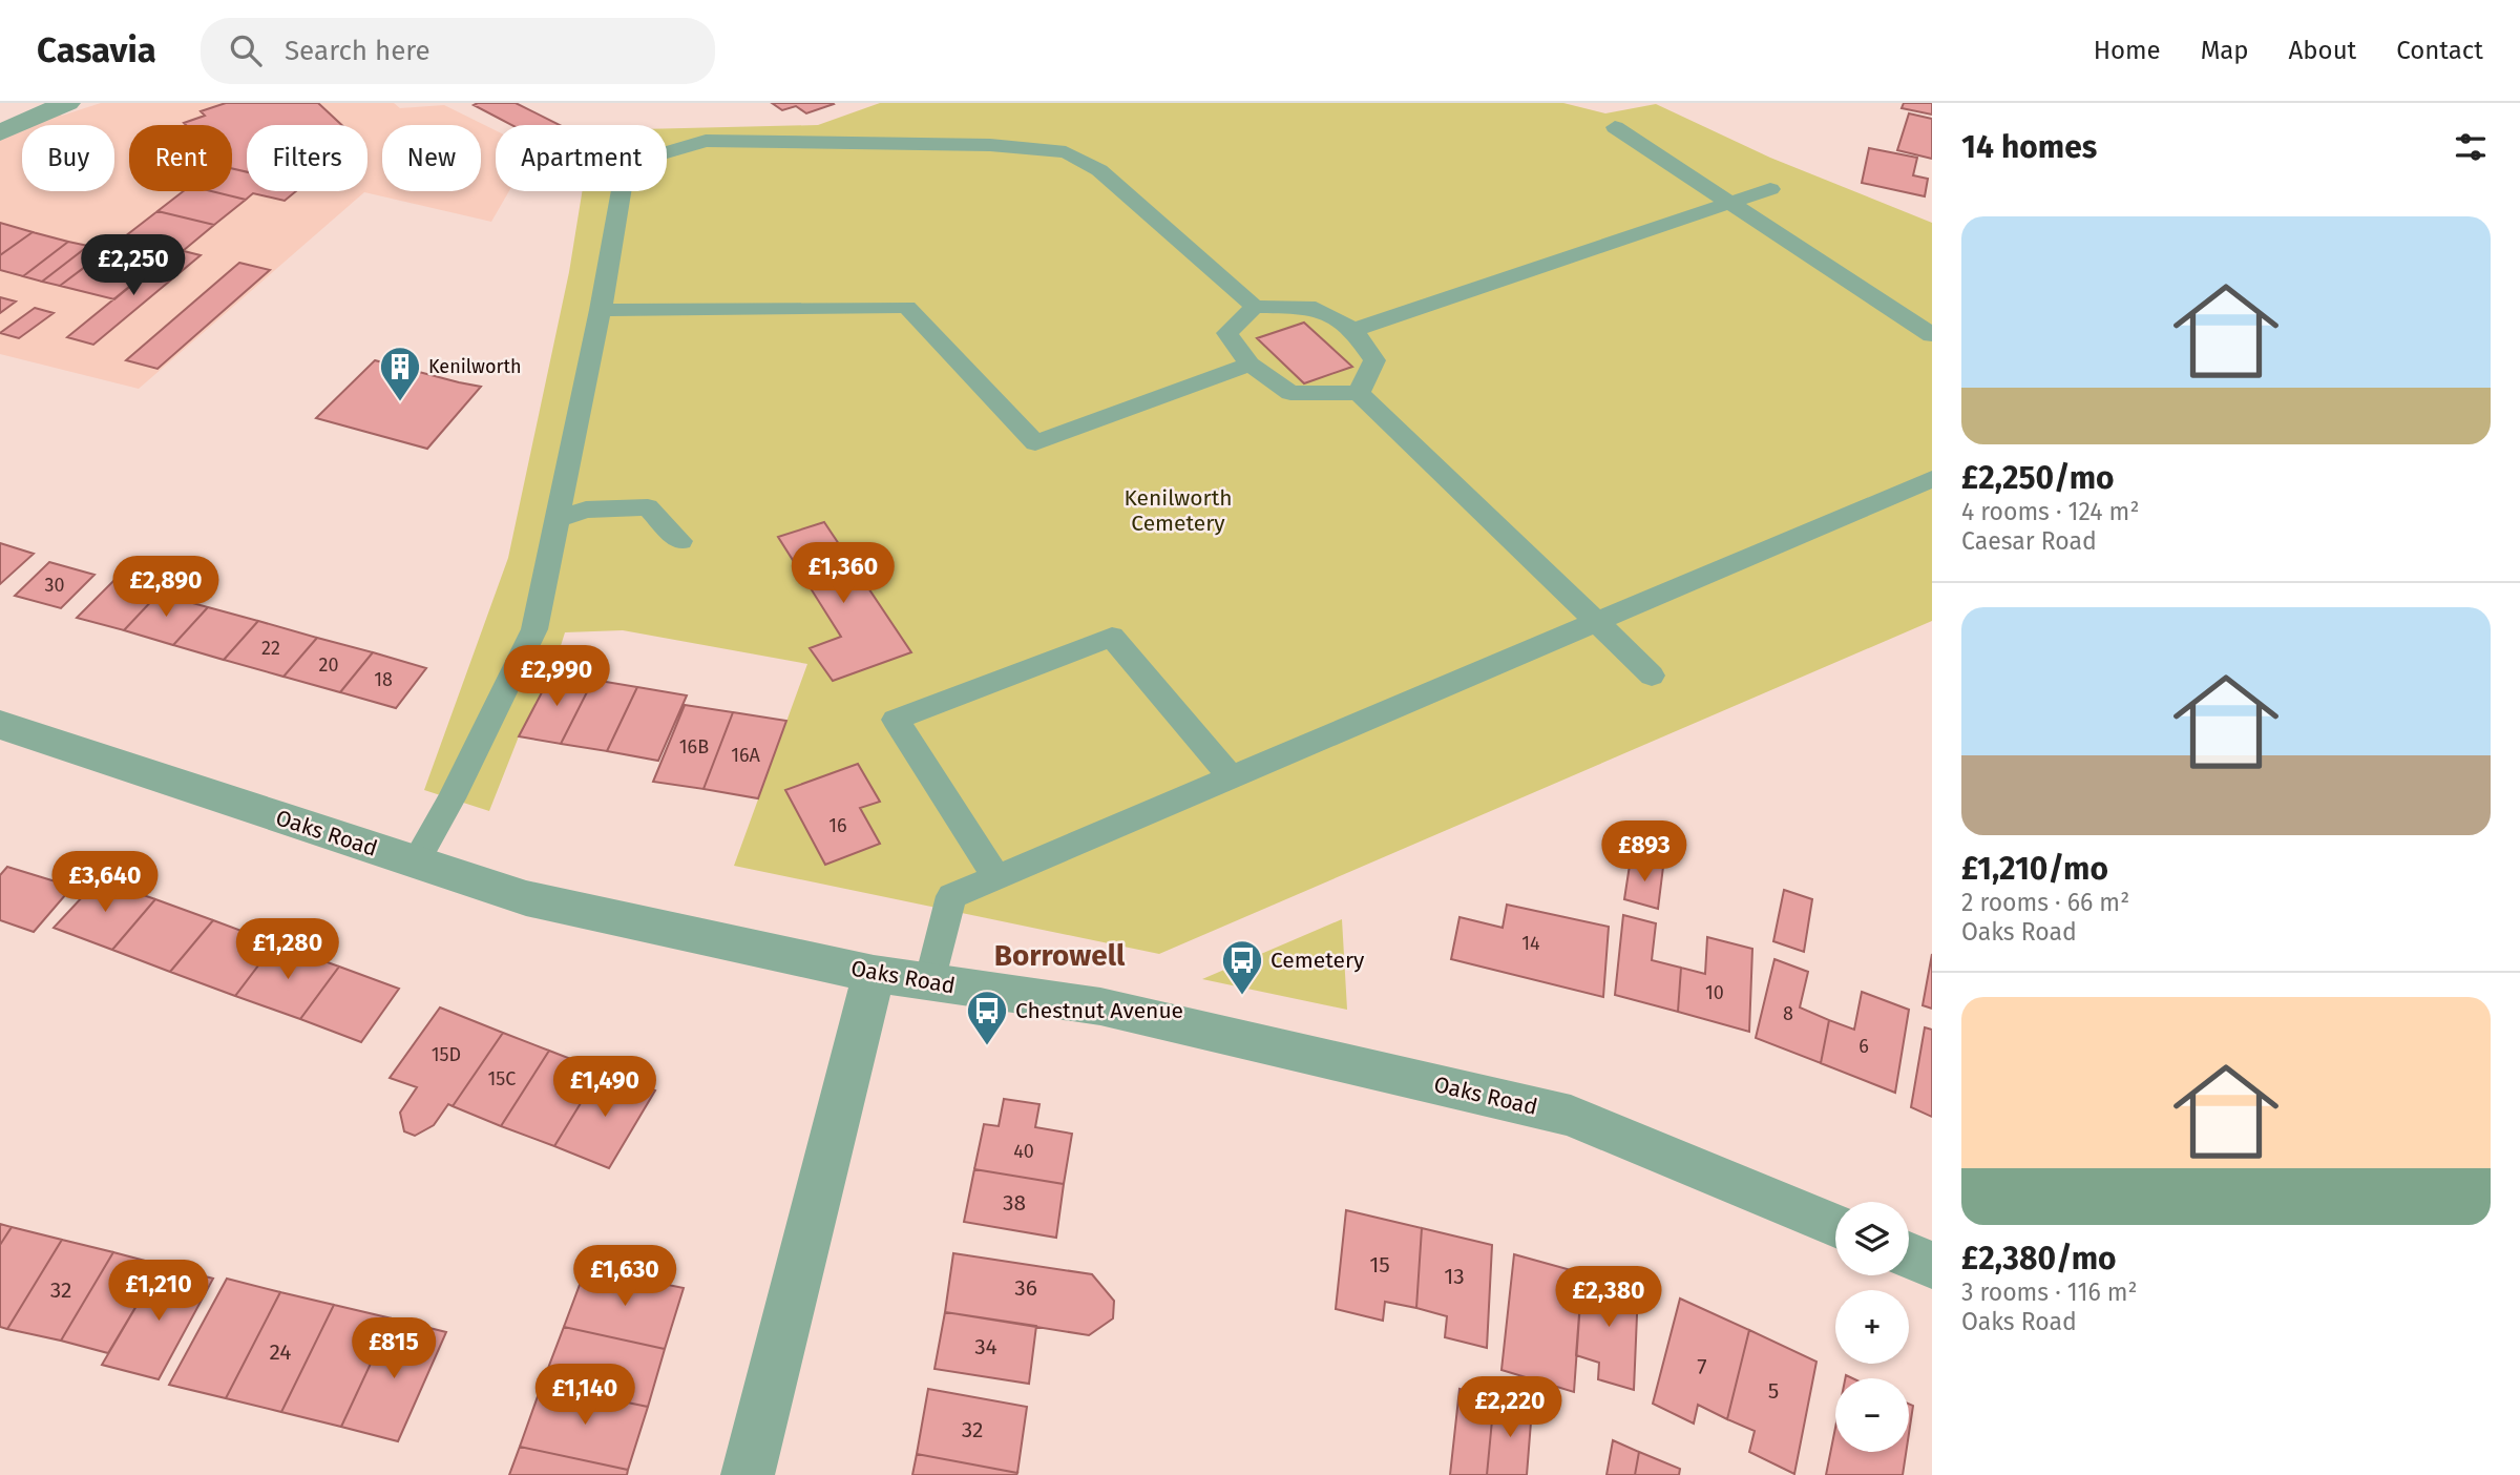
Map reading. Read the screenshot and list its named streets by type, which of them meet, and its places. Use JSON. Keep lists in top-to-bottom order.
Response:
{
  "streets": {
    "street": ["Oaks Road"]
  },
  "districts": ["Borrowell"],
  "parks": ["Kenilworth Cemetery"],
  "places": {
    "building": ["Kenilworth"],
    "bus stop": ["Cemetery", "Chestnut Avenue"]
  },
  "house_numbers": [
    "30",
    "22",
    "20",
    "18",
    "16B",
    "16A",
    "16",
    "14",
    "10",
    "8",
    "6",
    "15D",
    "15C",
    "40",
    "38",
    "15",
    "13",
    "36",
    "32",
    "34",
    "24",
    "7",
    "5",
    "32"
  ],
  "page": {
    "header": "Casavia",
    "search": "Search here",
    "nav": [
      "Home",
      "Map",
      "About",
      "Contact"
    ],
    "heading": "14 homes",
    "chip": [
      "Buy",
      "Rent",
      "Filters",
      "New",
      "Apartment"
    ],
    "list": [
      {
        "name": "£2,250/mo",
        "note": "4 rooms · 124 m² · Caesar Road"
      },
      {
        "name": "£1,210/mo",
        "note": "2 rooms · 66 m² · Oaks Road"
      },
      {
        "name": "£2,380/mo",
        "note": "3 rooms · 116 m² · Oaks Road"
      }
    ],
    "price": [
      "£2,250",
      "£1,360",
      "£2,890",
      "£2,990",
      "£893",
      "£3,640",
      "£1,280",
      "£1,490",
      "£1,630",
      "£1,210",
      "£2,380",
      "£815",
      "£1,140",
      "£2,220"
    ],
    "map_buttons": ["+", "−"]
  }
}
